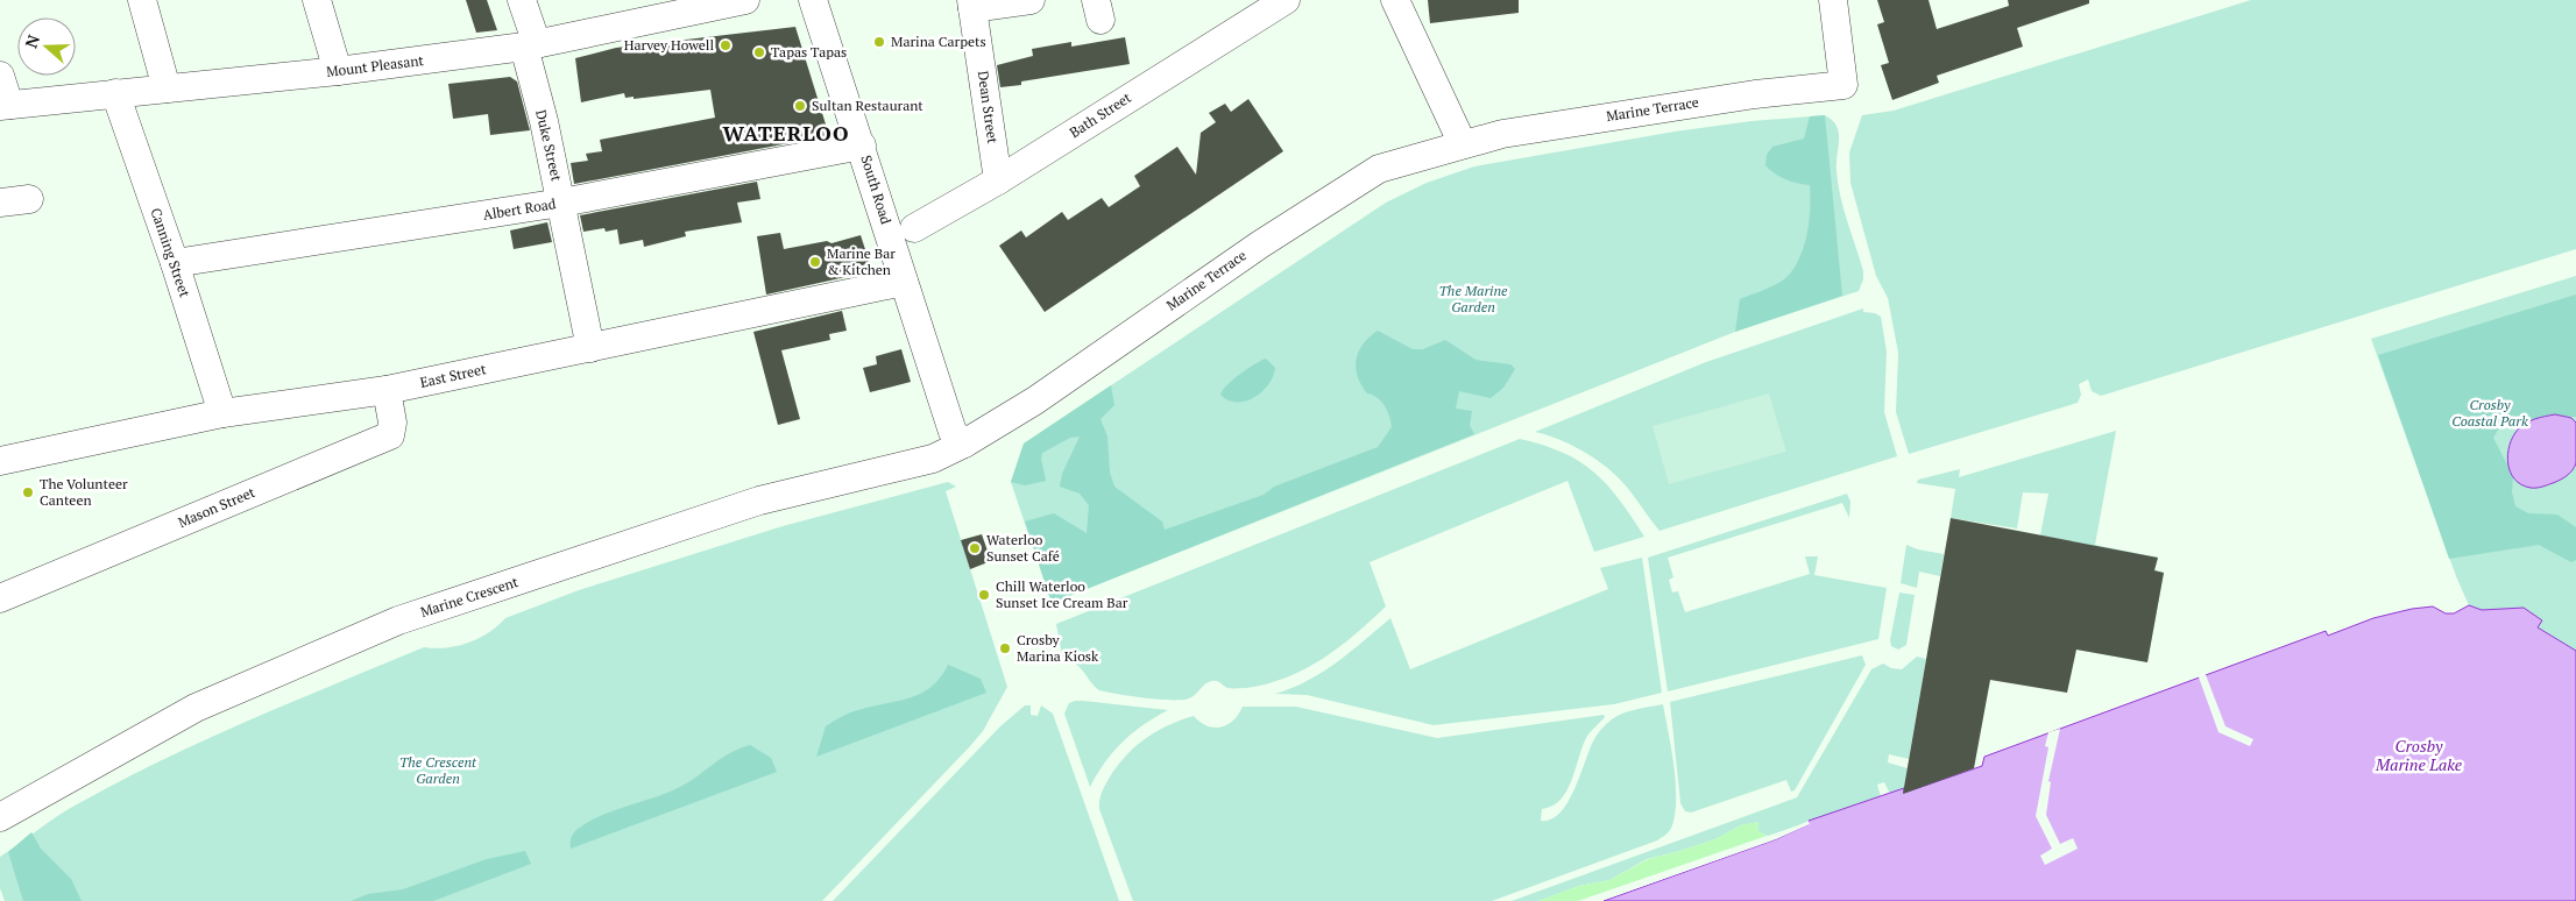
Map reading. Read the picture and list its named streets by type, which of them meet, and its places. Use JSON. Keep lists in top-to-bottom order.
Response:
{
  "streets": {
    "street": [
      "Mount Pleasant",
      "Dean Street",
      "Marine Terrace",
      "Bath Street",
      "Duke Street",
      "South Road",
      "Albert Road",
      "Canning Street",
      "East Street",
      "Mason Street",
      "Marine Crescent"
    ]
  },
  "crossings": [
    ["Mount Pleasant", "Duke Street"],
    ["Mount Pleasant", "Canning Street"],
    ["Dean Street", "Bath Street"],
    ["Marine Terrace", "South Road"],
    ["Marine Terrace", "Marine Crescent"],
    ["Duke Street", "Albert Road"],
    ["Duke Street", "East Street"],
    ["South Road", "Albert Road"],
    ["South Road", "East Street"],
    ["South Road", "Marine Crescent"],
    ["Albert Road", "Canning Street"],
    ["Canning Street", "East Street"],
    ["East Street", "Mason Street"]
  ],
  "districts": ["WATERLOO"],
  "water": ["Crosby Marine Lake"],
  "parks": ["The Marine Garden", "Crosby Coastal Park", "The Crescent Garden"],
  "places": [
    "Marina Carpets",
    "Harvey Howell",
    "Tapas Tapas",
    "Sultan Restaurant",
    "Marine Bar & Kitchen",
    "The Volunteer Canteen",
    "Waterloo Sunset Café",
    "Chill Waterloo Sunset Ice Cream Bar",
    "Crosby Marina Kiosk"
  ],
  "north": "left"
}
